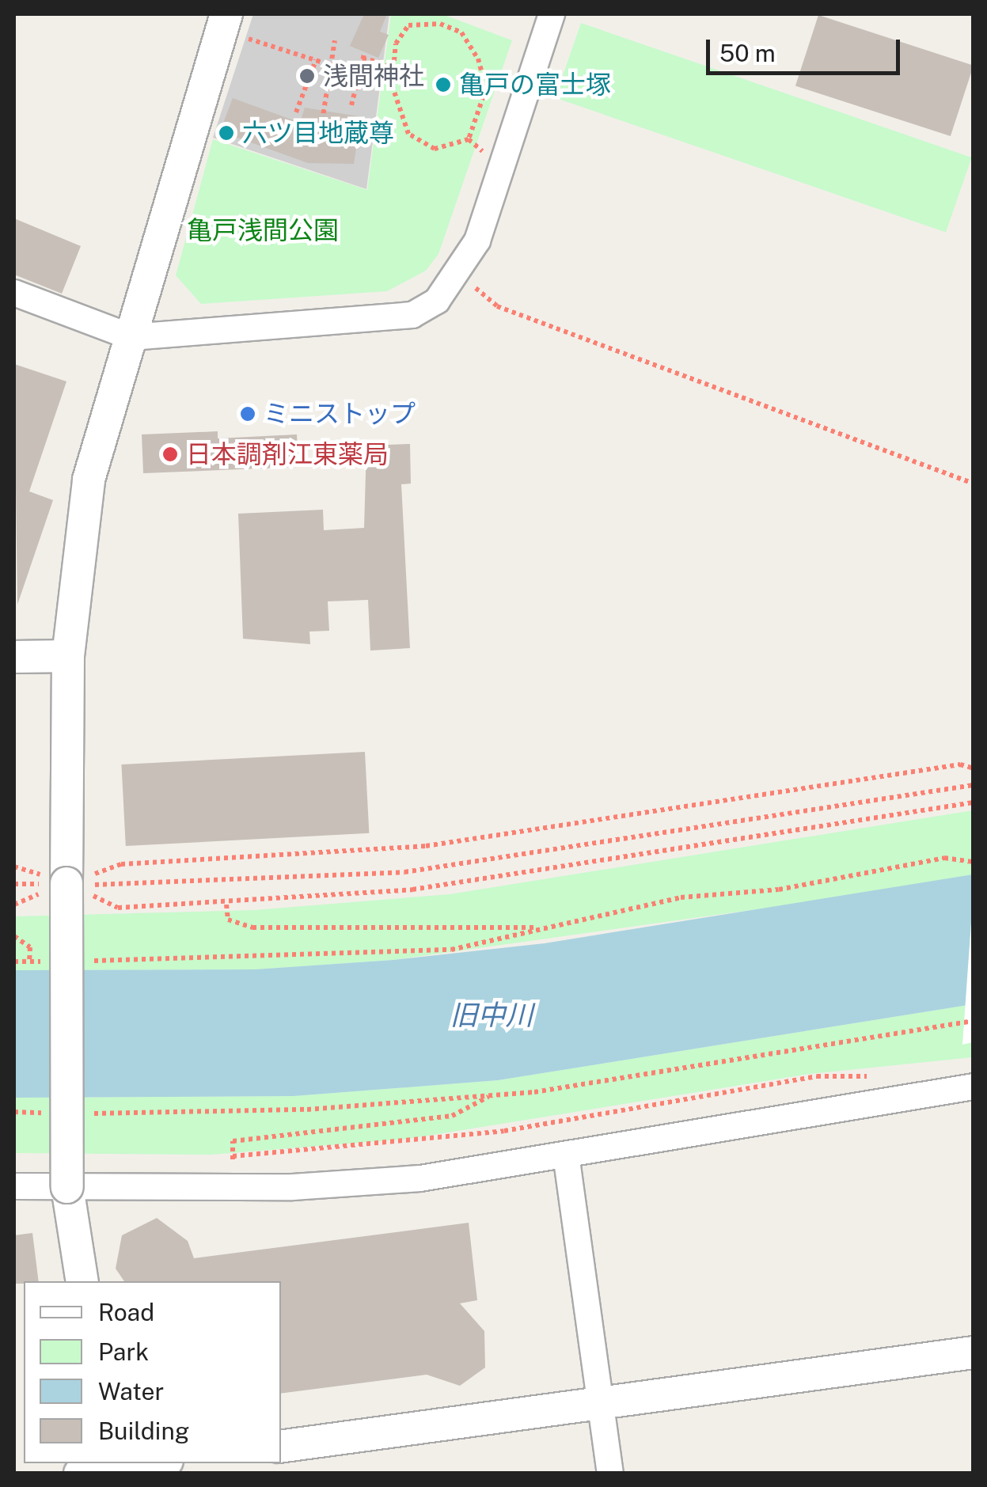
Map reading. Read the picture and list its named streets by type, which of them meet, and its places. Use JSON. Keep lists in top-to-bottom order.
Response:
{
  "water": ["旧中川"],
  "parks": ["亀戸浅間公園"],
  "places": [
    "浅間神社",
    "亀戸の富士塚",
    "六ツ目地蔵尊",
    "ミニストップ",
    "日本調剤江東薬局"
  ],
  "legend": [
    "Road",
    "Park",
    "Water",
    "Building"
  ],
  "scale_bar": "50 m"
}
